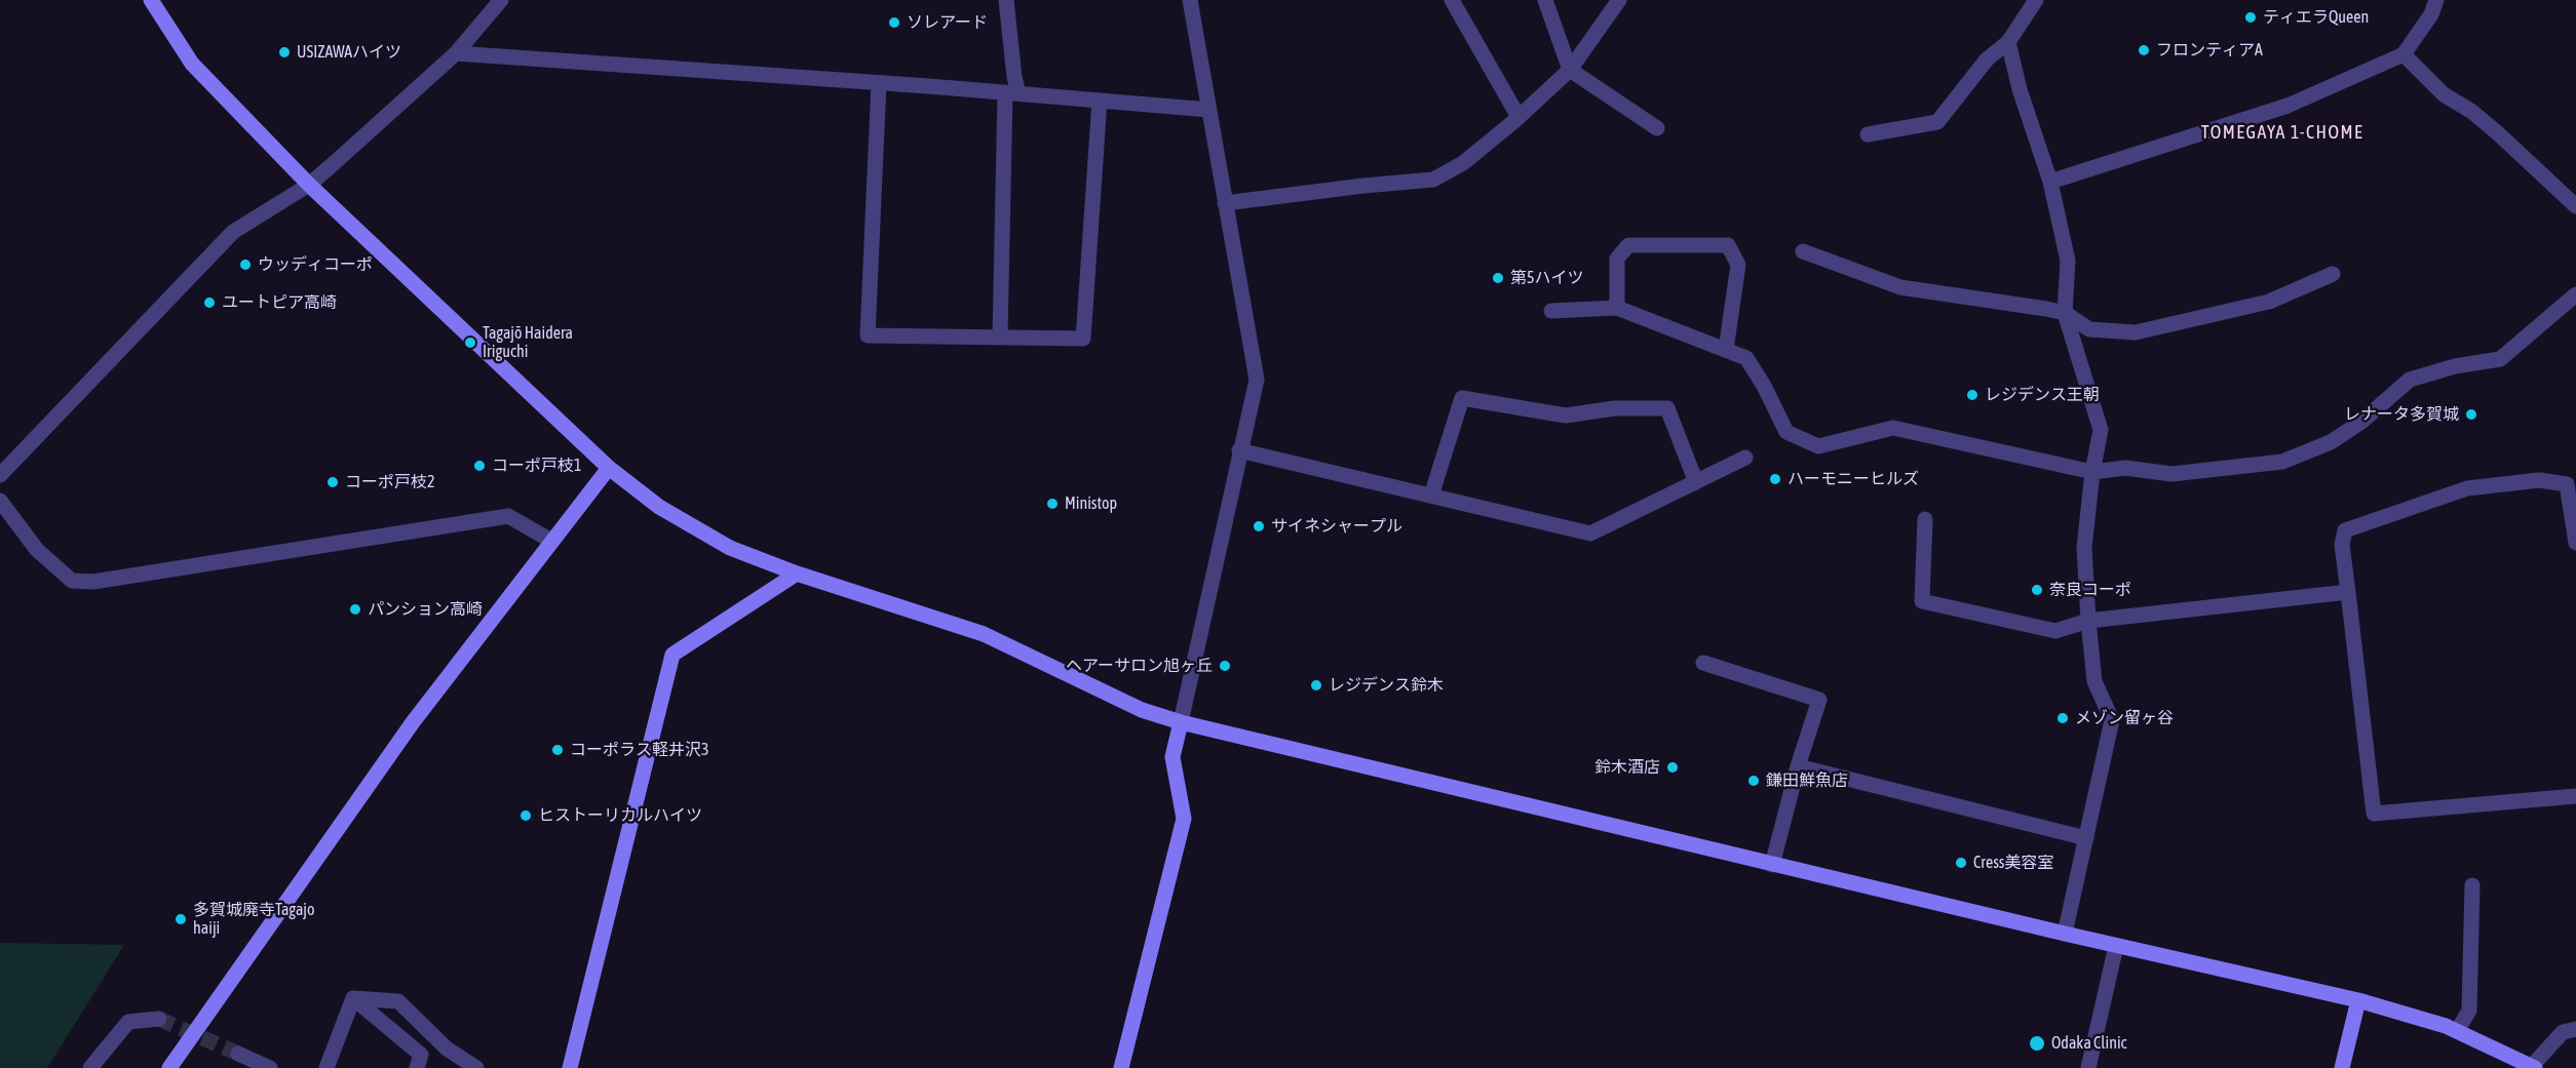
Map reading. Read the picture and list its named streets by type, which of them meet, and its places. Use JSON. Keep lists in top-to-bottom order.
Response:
{
  "districts": ["TOMEGAYA 1-CHOME"],
  "places": [
    "ティエラQueen",
    "ソレアード",
    "フロンティアA",
    "USIZAWAハイツ",
    "ウッディコーポ",
    "第5ハイツ",
    "ユートピア高崎",
    "Tagajō Haidera Iriguchi",
    "レジデンス王朝",
    "レナータ多賀城",
    "コーポ戸枝1",
    "ハーモニーヒルズ",
    "コーポ戸枝2",
    "Ministop",
    "サイネシャープル",
    "奈良コーポ",
    "パンション高崎",
    "ヘアーサロン旭ヶ丘",
    "レジデンス鈴木",
    "メゾン留ヶ谷",
    "コーポラス軽井沢3",
    "鈴木酒店",
    "鎌田鮮魚店",
    "ヒストーリカルハイツ",
    "Cress美容室",
    "多賀城廃寺Tagajo haiji",
    "Odaka Clinic"
  ]
}
